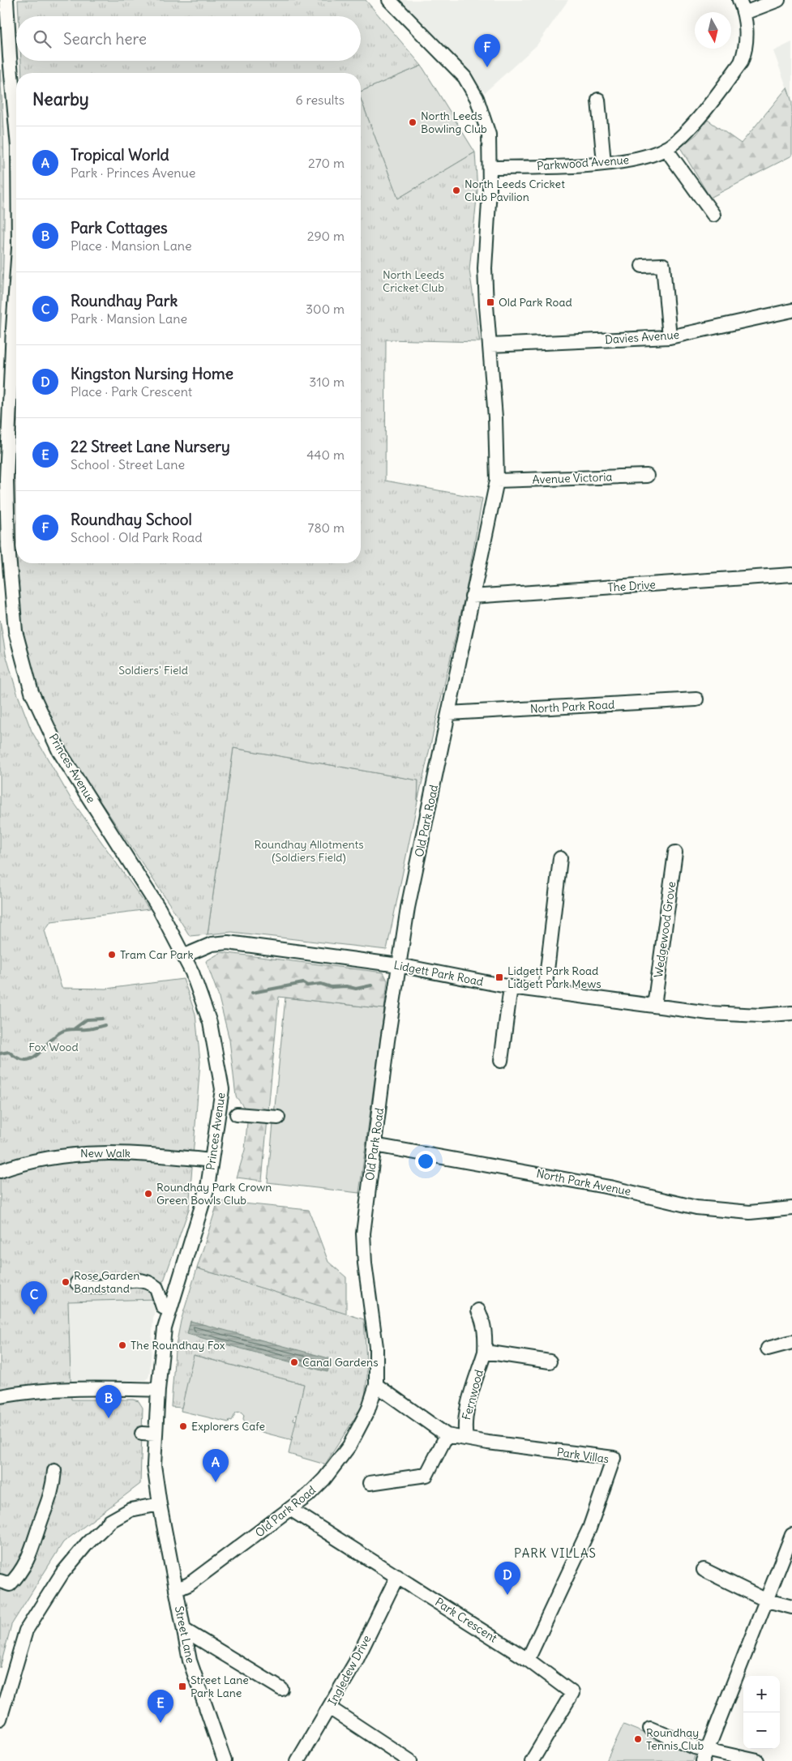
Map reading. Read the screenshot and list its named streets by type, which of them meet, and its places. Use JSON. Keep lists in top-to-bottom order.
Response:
{
  "streets": {
    "street": [
      "Parkwood Avenue",
      "Davies Avenue",
      "Avenue Victoria",
      "The Drive",
      "North Park Road",
      "Princes Avenue",
      "Old Park Road",
      "Wedgewood Grove",
      "Lidgett Park Road",
      "New Walk",
      "North Park Avenue",
      "Fernwood",
      "Park Villas",
      "Park Crescent",
      "Street Lane",
      "Ingledew Drive"
    ]
  },
  "crossings": [
    ["Parkwood Avenue", "Old Park Road"],
    ["Davies Avenue", "Old Park Road"],
    ["Avenue Victoria", "Old Park Road"],
    ["The Drive", "Old Park Road"],
    ["North Park Road", "Old Park Road"],
    ["Princes Avenue", "Lidgett Park Road"],
    ["Princes Avenue", "New Walk"],
    ["Princes Avenue", "Street Lane"],
    ["Old Park Road", "Lidgett Park Road"],
    ["Old Park Road", "North Park Avenue"],
    ["Old Park Road", "Park Villas"],
    ["Old Park Road", "Park Crescent"],
    ["Old Park Road", "Street Lane"],
    ["Wedgewood Grove", "Lidgett Park Road"],
    ["Fernwood", "Park Villas"],
    ["Park Villas", "Park Crescent"],
    ["Park Crescent", "Ingledew Drive"]
  ],
  "districts": ["PARK VILLAS"],
  "parks": [
    "North Leeds Cricket Club",
    "Soldiers' Field",
    "Roundhay Allotments (Soldiers Field)",
    "Fox Wood"
  ],
  "places": {
    "other": [
      "North Leeds Bowling Club",
      "North Leeds Cricket Club Pavilion",
      "Tram Car Park",
      "Roundhay Park Crown Green Bowls Club",
      "Rose Garden Bandstand",
      "The Roundhay Fox",
      "Canal Gardens",
      "Explorers Cafe",
      "Roundhay Tennis Club"
    ],
    "transit": ["Old Park Road", "Lidgett Park Road Lidgett Park Mews", "Street Lane Park Lane"]
  },
  "north": "bottom",
  "page": {
    "search": "Search here",
    "pins": [
      "F",
      "C",
      "B",
      "A",
      "D",
      "E"
    ],
    "heading": ["Nearby", "6 results"],
    "list": [
      {
        "mark": "A",
        "name": "Tropical World",
        "note": "Park · Princes Avenue",
        "value": "270 m"
      },
      {
        "mark": "B",
        "name": "Park Cottages",
        "note": "Place · Mansion Lane",
        "value": "290 m"
      },
      {
        "mark": "C",
        "name": "Roundhay Park",
        "note": "Park · Mansion Lane",
        "value": "300 m"
      },
      {
        "mark": "D",
        "name": "Kingston Nursing Home",
        "note": "Place · Park Crescent",
        "value": "310 m"
      },
      {
        "mark": "E",
        "name": "22 Street Lane Nursery",
        "note": "School · Street Lane",
        "value": "440 m"
      },
      {
        "mark": "F",
        "name": "Roundhay School",
        "note": "School · Old Park Road",
        "value": "780 m"
      }
    ],
    "map_buttons": ["+", "−"]
  }
}
